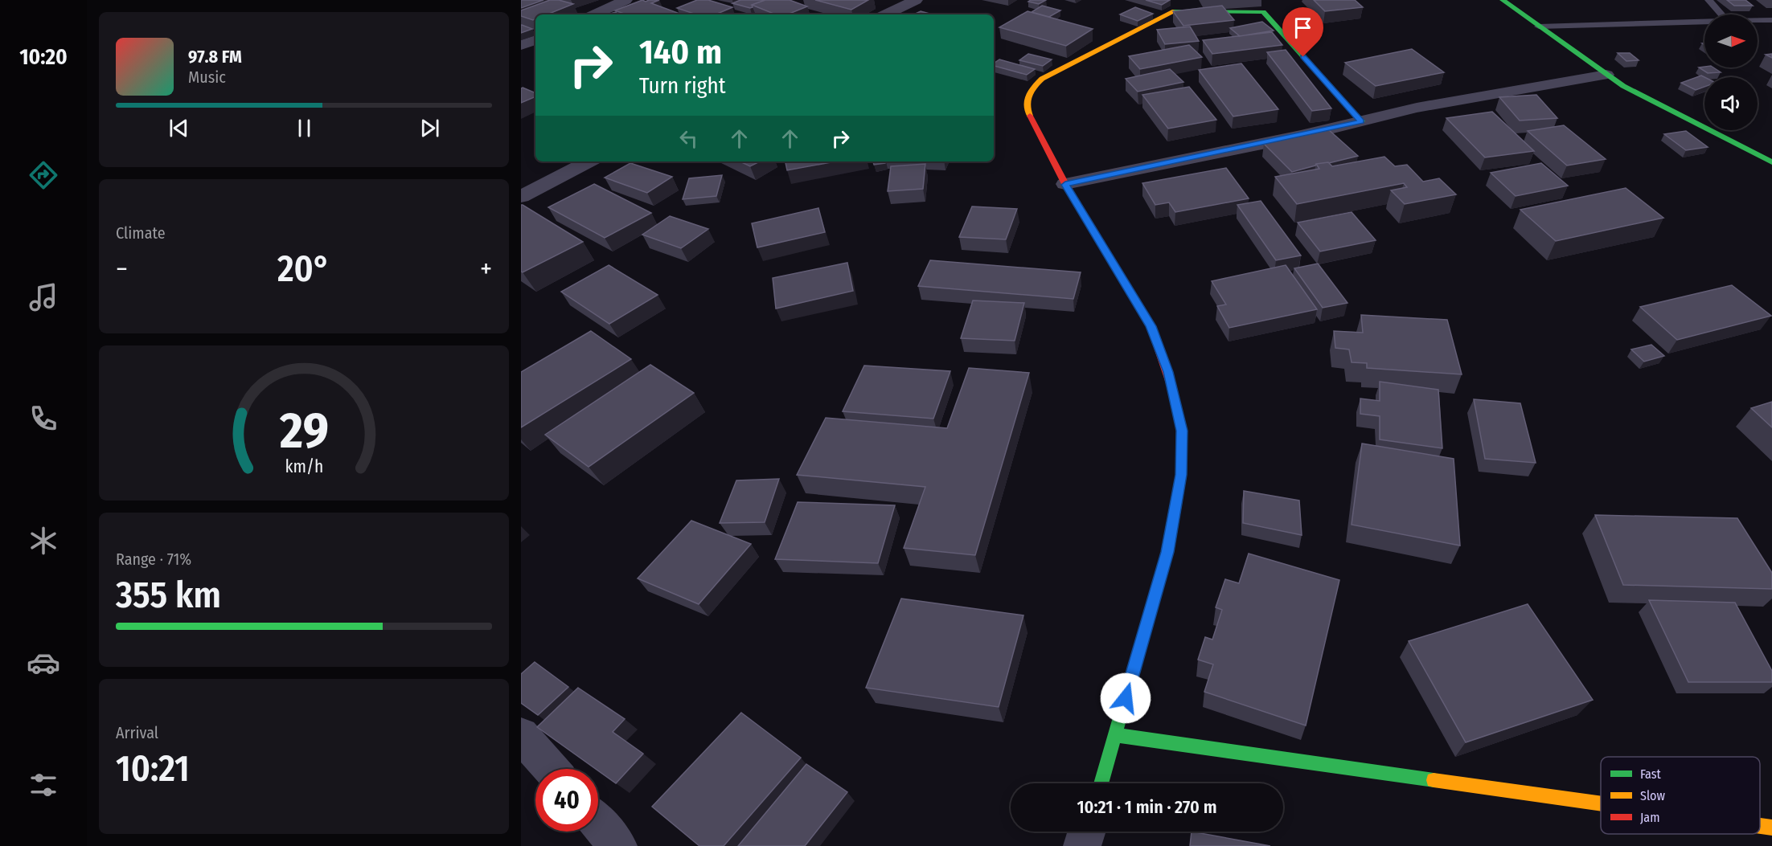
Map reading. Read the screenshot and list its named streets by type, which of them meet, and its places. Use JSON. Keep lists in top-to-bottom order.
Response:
{
  "legend": ["Fast", "Slow", "Jam"],
  "north": "right",
  "page": {
    "tabs": "10:20",
    "turn": ["140 m", "Turn right"],
    "song": ["97.8 FM", "Music"],
    "tile": [
      "Climate",
      ["Range · 71%", "355 km"],
      ["Arrival", "10:21"]
    ],
    "heat": ["−", "20°", "+"],
    "limit": "40",
    "trip": "10:21 · 1 min · 270 m",
    "gauge": ["29", "km/h"]
  }
}
